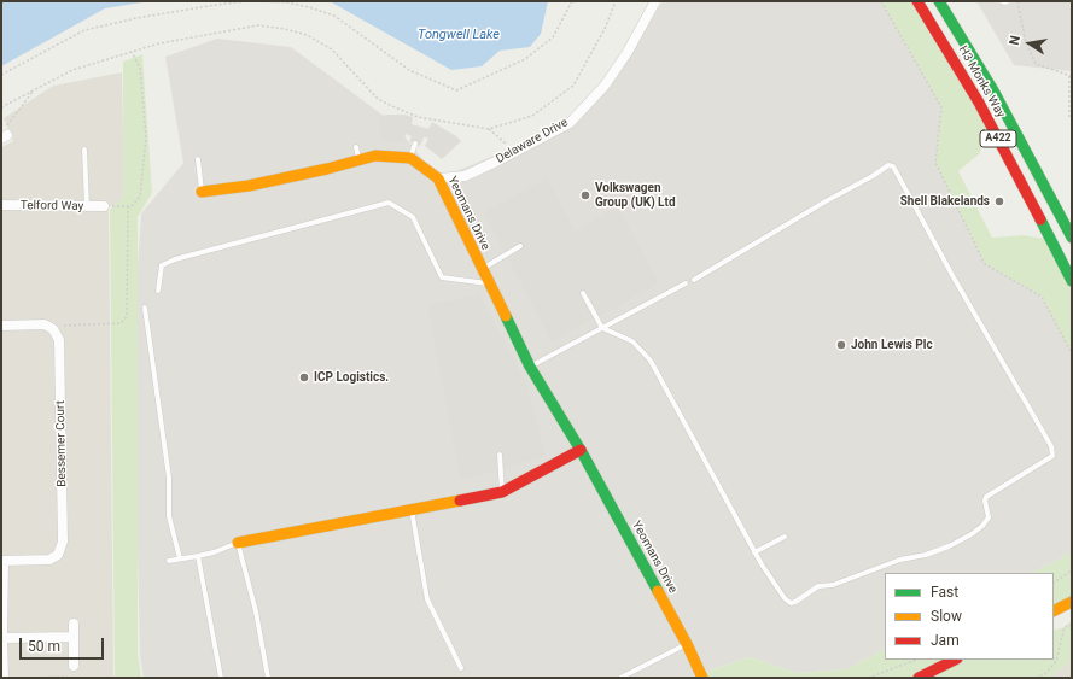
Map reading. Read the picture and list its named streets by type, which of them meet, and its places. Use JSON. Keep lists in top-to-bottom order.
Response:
{
  "streets": {
    "street": [
      "H3 Monks Way",
      "A422",
      "Delaware Drive",
      "Telford Way",
      "Yeomans Drive",
      "Bessemer Court"
    ]
  },
  "crossings": [
    ["Delaware Drive", "Yeomans Drive"]
  ],
  "water": ["Tongwell Lake"],
  "places": [
    "Volkswagen Group (UK) Ltd",
    "Shell Blakelands",
    "John Lewis Plc",
    "ICP Logistics."
  ],
  "legend": ["Fast", "Slow", "Jam"],
  "scale_bar": "50 m",
  "north": "left"
}
